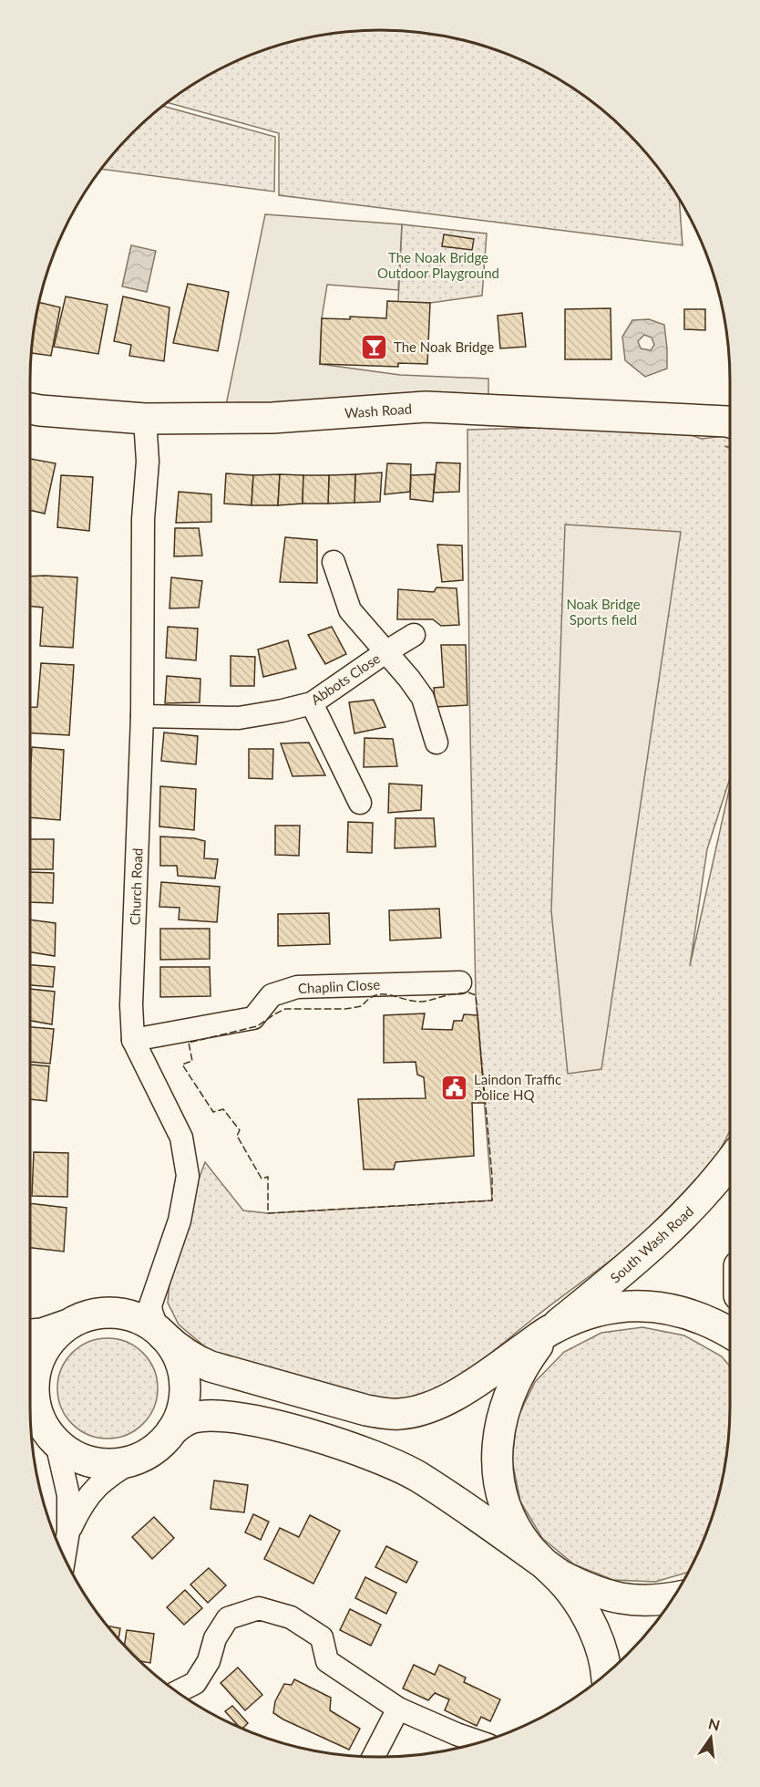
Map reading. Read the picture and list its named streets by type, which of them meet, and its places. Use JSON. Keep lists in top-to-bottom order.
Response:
{
  "streets": {
    "main road": ["Wash Road", "South Wash Road"],
    "street": ["Abbots Close", "Church Road", "Chaplin Close"]
  },
  "crossings": [
    ["Wash Road", "Church Road"],
    ["Abbots Close", "Church Road"],
    ["Church Road", "Chaplin Close"]
  ],
  "parks": ["The Noak Bridge Outdoor Playground", "Noak Bridge Sports field"],
  "places": {
    "bar": ["The Noak Bridge"],
    "public building": ["Laindon Traffic Police HQ"]
  },
  "north": "top"
}
